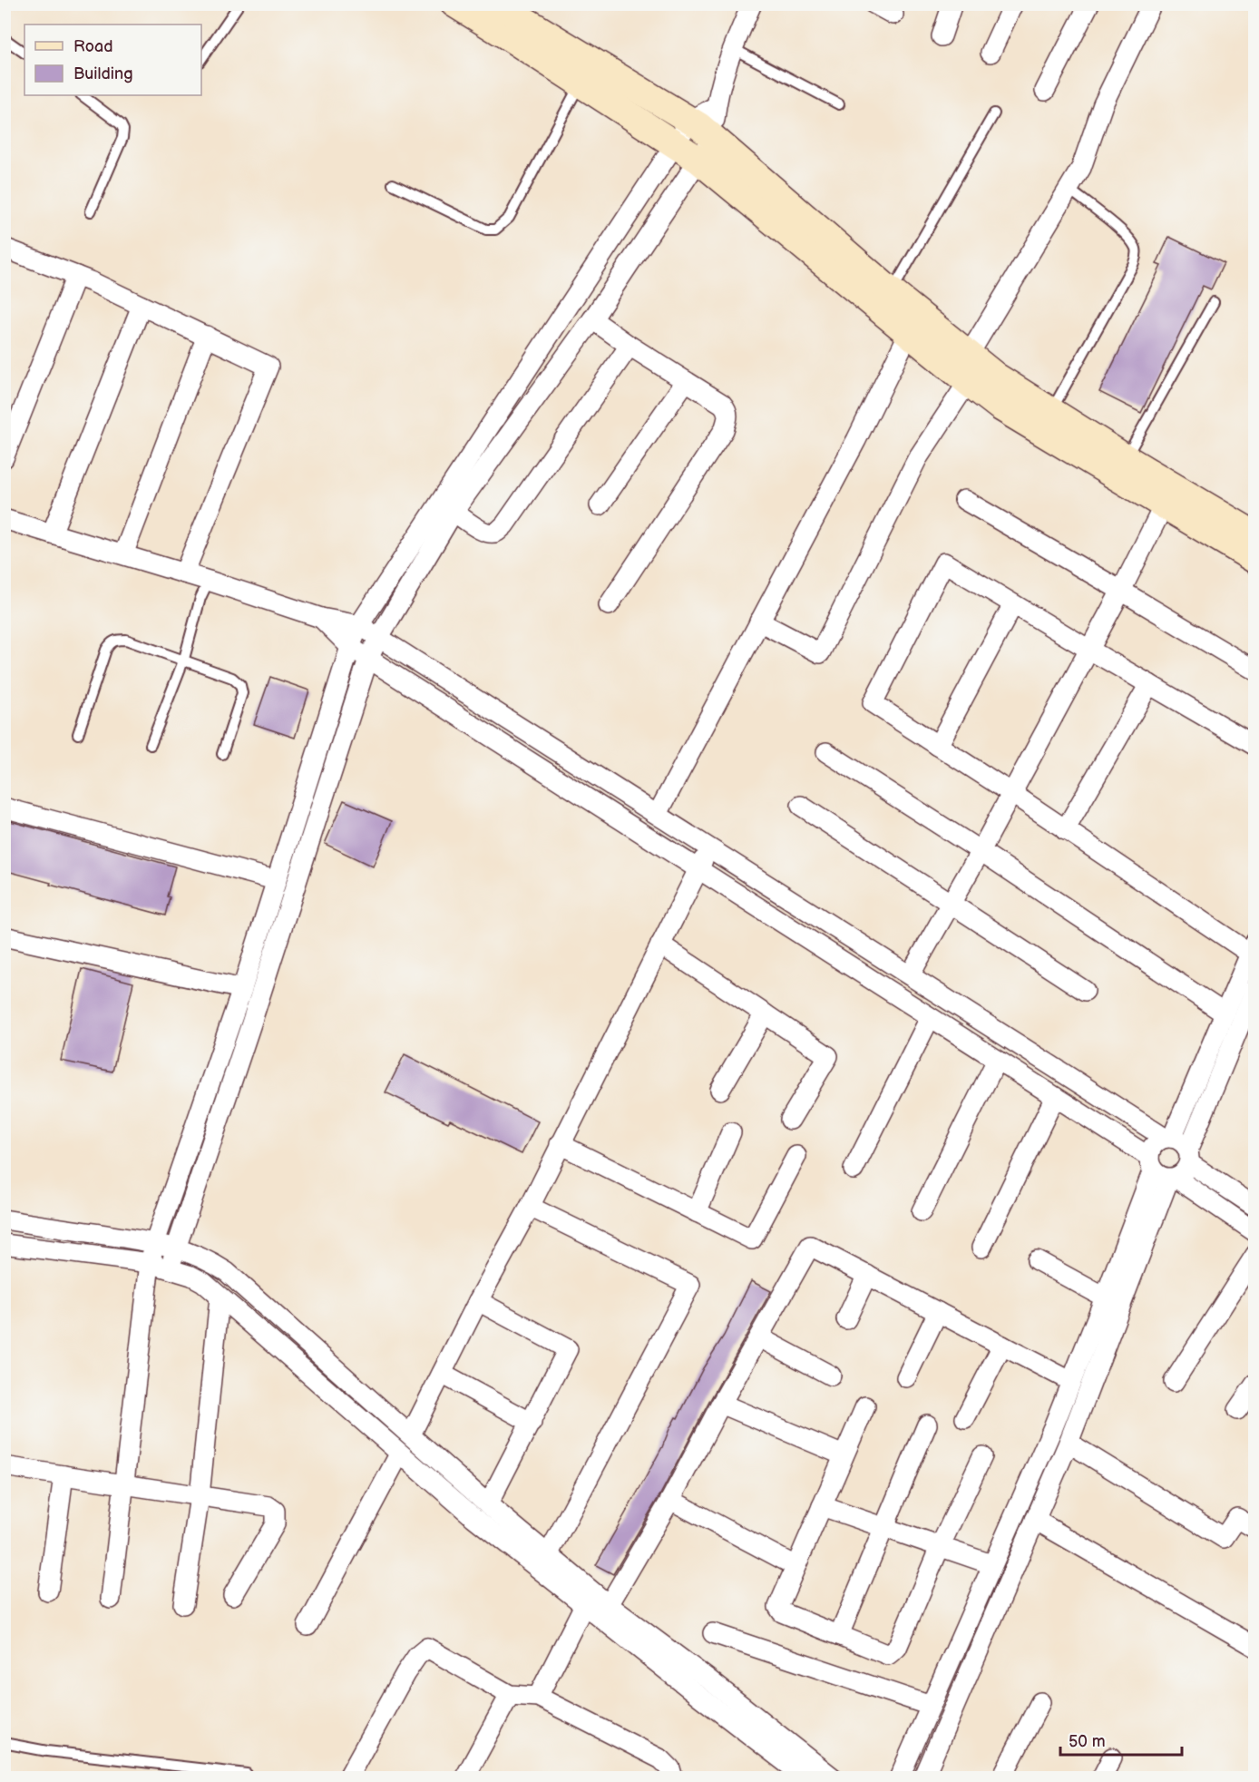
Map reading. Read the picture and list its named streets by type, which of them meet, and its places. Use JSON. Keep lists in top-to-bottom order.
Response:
{
  "legend": ["Road", "Building"],
  "scale_bar": "50 m"
}
